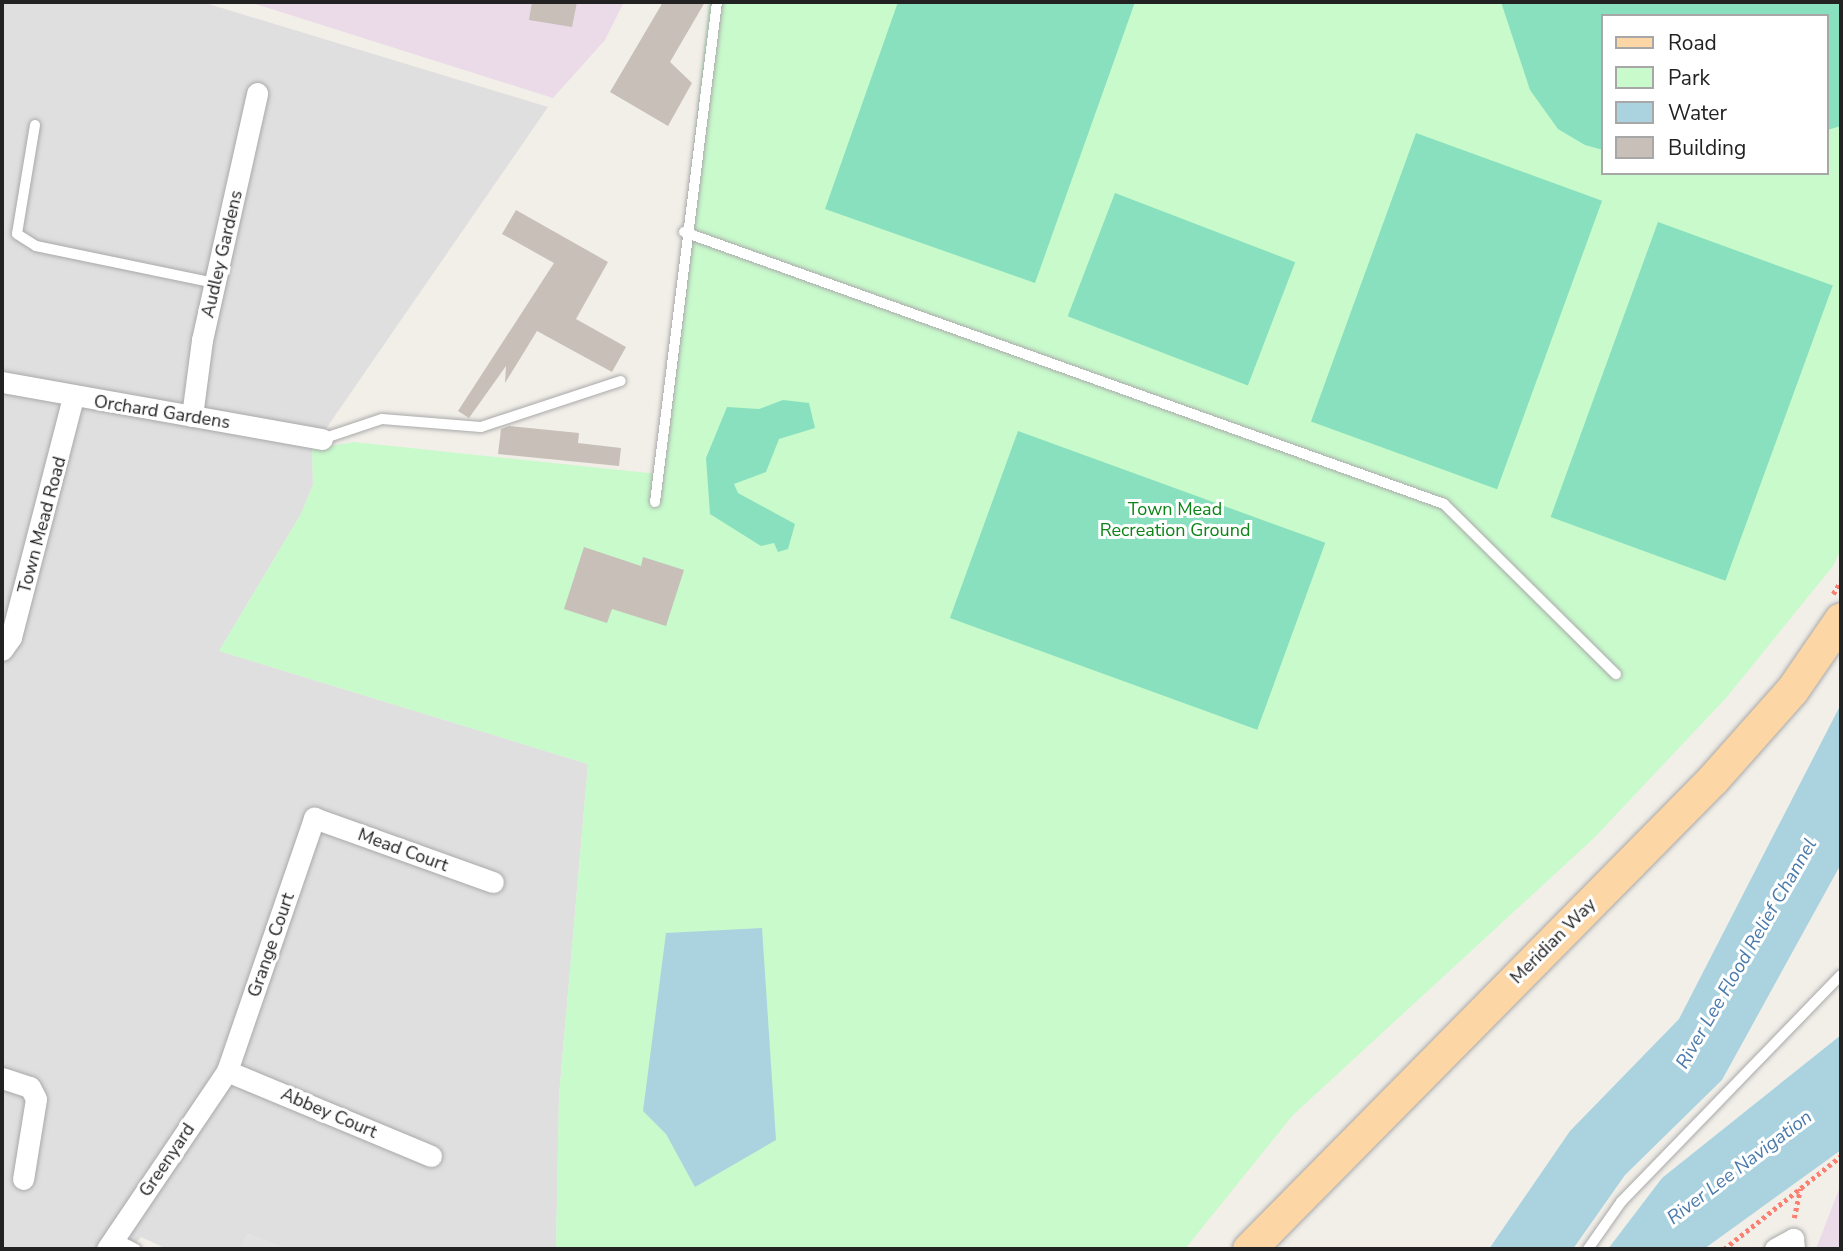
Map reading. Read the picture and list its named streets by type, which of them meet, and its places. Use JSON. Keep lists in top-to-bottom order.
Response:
{
  "streets": {
    "main road": ["Meridian Way"],
    "street": [
      "Audley Gardens",
      "Orchard Gardens",
      "Town Mead Road",
      "Mead Court",
      "Grange Court",
      "Abbey Court",
      "Greenyard"
    ]
  },
  "crossings": [
    ["Audley Gardens", "Orchard Gardens"],
    ["Orchard Gardens", "Town Mead Road"],
    ["Mead Court", "Grange Court"],
    ["Grange Court", "Abbey Court"],
    ["Grange Court", "Greenyard"],
    ["Abbey Court", "Greenyard"]
  ],
  "water": ["River Lee Flood Relief Channel", "River Lee Navigation"],
  "parks": ["Town Mead Recreation Ground"],
  "legend": [
    "Road",
    "Park",
    "Water",
    "Building"
  ]
}
